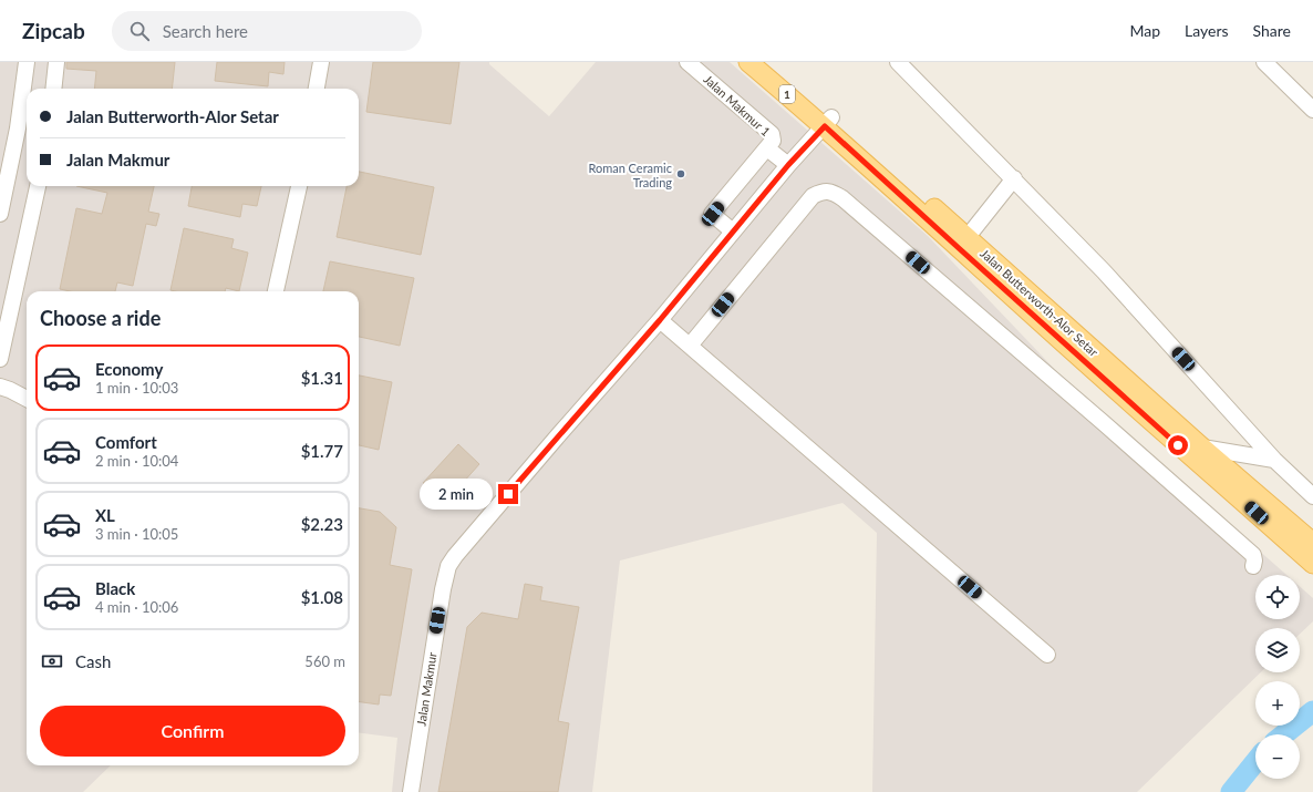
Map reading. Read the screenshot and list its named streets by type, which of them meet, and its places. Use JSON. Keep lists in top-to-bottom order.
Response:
{
  "streets": {
    "main road": ["1", "Jalan Butterworth-Alor Setar"],
    "street": ["Jalan Makmur 1", "Jalan Makmur"]
  },
  "crossings": [
    ["Jalan Makmur 1", "Jalan Makmur"],
    ["Jalan Butterworth-Alor Setar", "Jalan Makmur"]
  ],
  "places": ["Roman Ceramic Trading"],
  "page": {
    "header": "Zipcab",
    "search": "Search here",
    "nav": ["Map", "Layers", "Share"],
    "banner": ["Jalan Butterworth-Alor Setar", "Jalan Makmur"],
    "heading": "Choose a ride",
    "list": [
      {
        "name": "Economy",
        "note": "1 min · 10:03",
        "value": "$1.31"
      },
      {
        "name": "Comfort",
        "note": "2 min · 10:04",
        "value": "$1.77"
      },
      {
        "name": "XL",
        "note": "3 min · 10:05",
        "value": "$2.23"
      },
      {
        "name": "Black",
        "note": "4 min · 10:06",
        "value": "$1.08"
      }
    ],
    "bubble": "2 min",
    "map_buttons": ["+", "−"],
    "pay": ["Cash", "560 m"],
    "buttons": "Confirm"
  }
}
